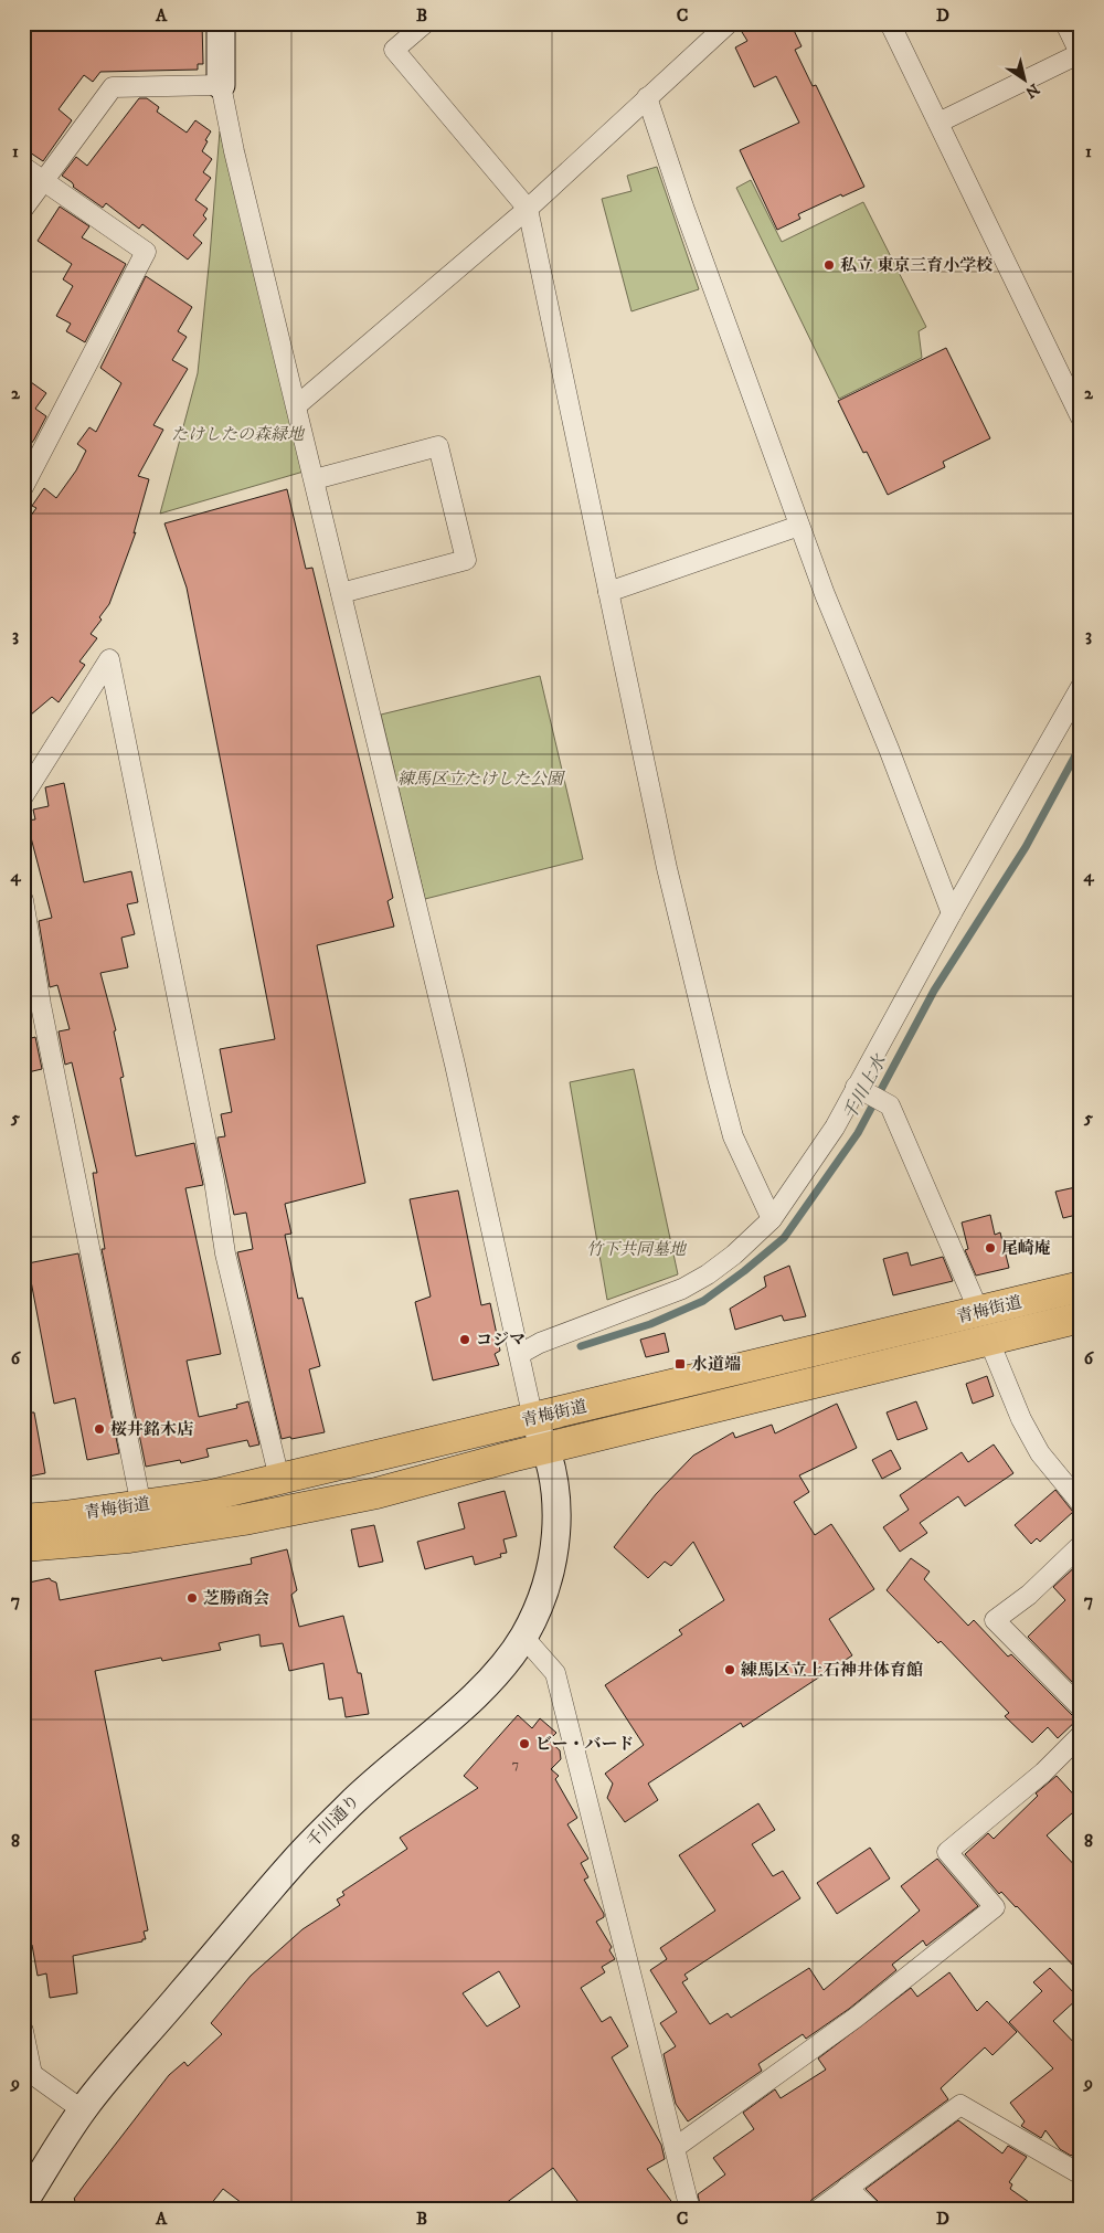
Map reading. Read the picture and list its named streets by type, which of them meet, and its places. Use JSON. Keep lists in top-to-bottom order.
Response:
{
  "streets": {
    "main road": ["青梅街道", "千川通り"]
  },
  "crossings": [
    ["青梅街道", "千川通り"]
  ],
  "water": ["千川上水"],
  "parks": ["たけしたの森緑地", "練馬区立たけした公園", "竹下共同墓地"],
  "places": {
    "other": [
      "私立 東京三育小学校",
      "尾崎庵",
      "コジマ",
      "桜井銘木店",
      "芝勝商会",
      "練馬区立上石神井体育館",
      "ビー・バード"
    ],
    "transit": ["水道端"]
  },
  "house_numbers": ["7"],
  "north": "bottom right",
  "grid": {
    "columns": [
      "A",
      "B",
      "C",
      "D"
    ],
    "rows": [
      "1",
      "2",
      "3",
      "4",
      "5",
      "6",
      "7",
      "8",
      "9"
    ]
  }
}
